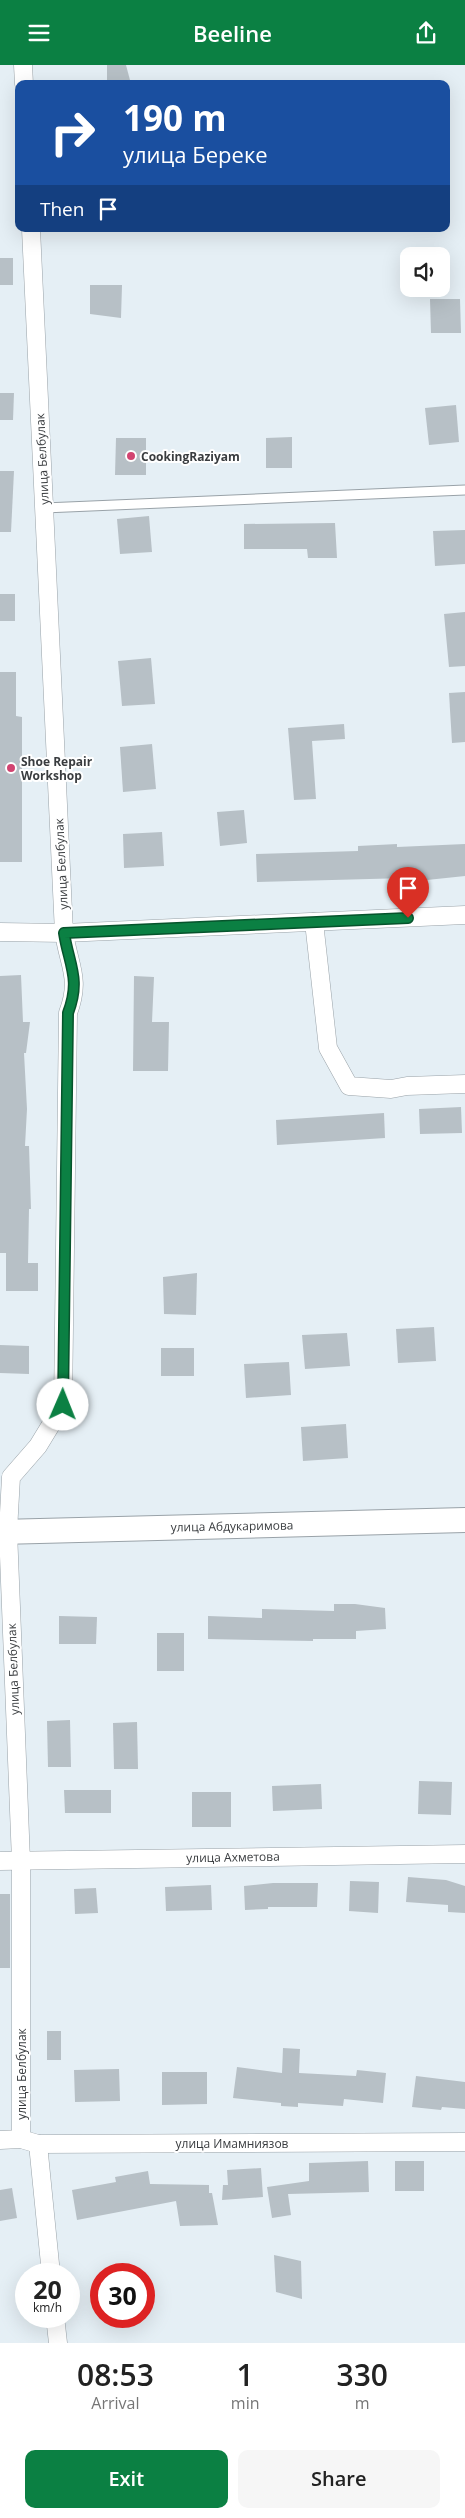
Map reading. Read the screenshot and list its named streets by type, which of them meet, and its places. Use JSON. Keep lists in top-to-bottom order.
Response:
{
  "streets": {
    "main road": ["улица Абдукаримова"],
    "street": ["улица Белбулак", "улица Ахметова", "улица Имамниязов"]
  },
  "crossings": [
    ["улица Белбулак", "улица Абдукаримова"],
    ["улица Белбулак", "улица Ахметова"],
    ["улица Белбулак", "улица Имамниязов"]
  ],
  "places": ["CookingRaziyam", "Shoe Repair Workshop"],
  "page": {
    "header": "Beeline",
    "turn": ["190 m", "улица Береке"],
    "then": "Then",
    "speed": "20 km/h",
    "limit": "30",
    "eta": [
      "08:53",
      "Arrival",
      "1",
      "min",
      "330",
      "m"
    ],
    "buttons": ["Exit", "Share"]
  }
}
